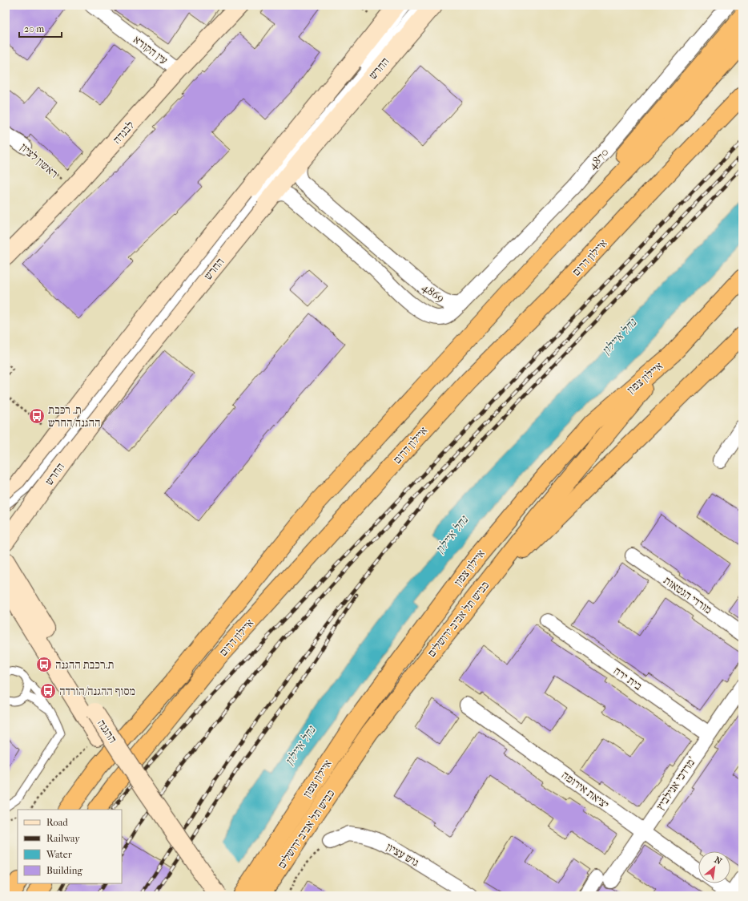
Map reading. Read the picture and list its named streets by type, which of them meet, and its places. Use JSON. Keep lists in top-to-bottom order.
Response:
{
  "streets": {
    "highway": ["איילון דרום", "איילון צפון", "כביש תל אביב ירושלים"],
    "main road": ["החרש", "לבנדה", "ההגנה"],
    "street": [
      "עין הקורא",
      "4870",
      "ראשון לציון",
      "4869",
      "מורדי הגטאות",
      "בית ירח",
      "מרדכי אנילביץ'",
      "יציאת אירופה",
      "גוש עציון"
    ]
  },
  "crossings": [
    ["עין הקורא", "לבנדה"],
    ["החרש", "4869"],
    ["לבנדה", "ראשון לציון"],
    ["4870", "4869"],
    ["איילון צפון", "כביש תל אביב ירושלים"],
    ["בית ירח", "מרדכי אנילביץ'"],
    ["מרדכי אנילביץ'", "יציאת אירופה"]
  ],
  "water": ["נחל איילון"],
  "places": {
    "bus stop": ["ת. רכבת ההגנה/החרש", "ת.רכבת ההגנה", "מסוף ההגנה/הורדה"]
  },
  "legend": [
    "Road",
    "Railway",
    "Water",
    "Building"
  ],
  "scale_bar": "20 m",
  "north": "top right"
}
